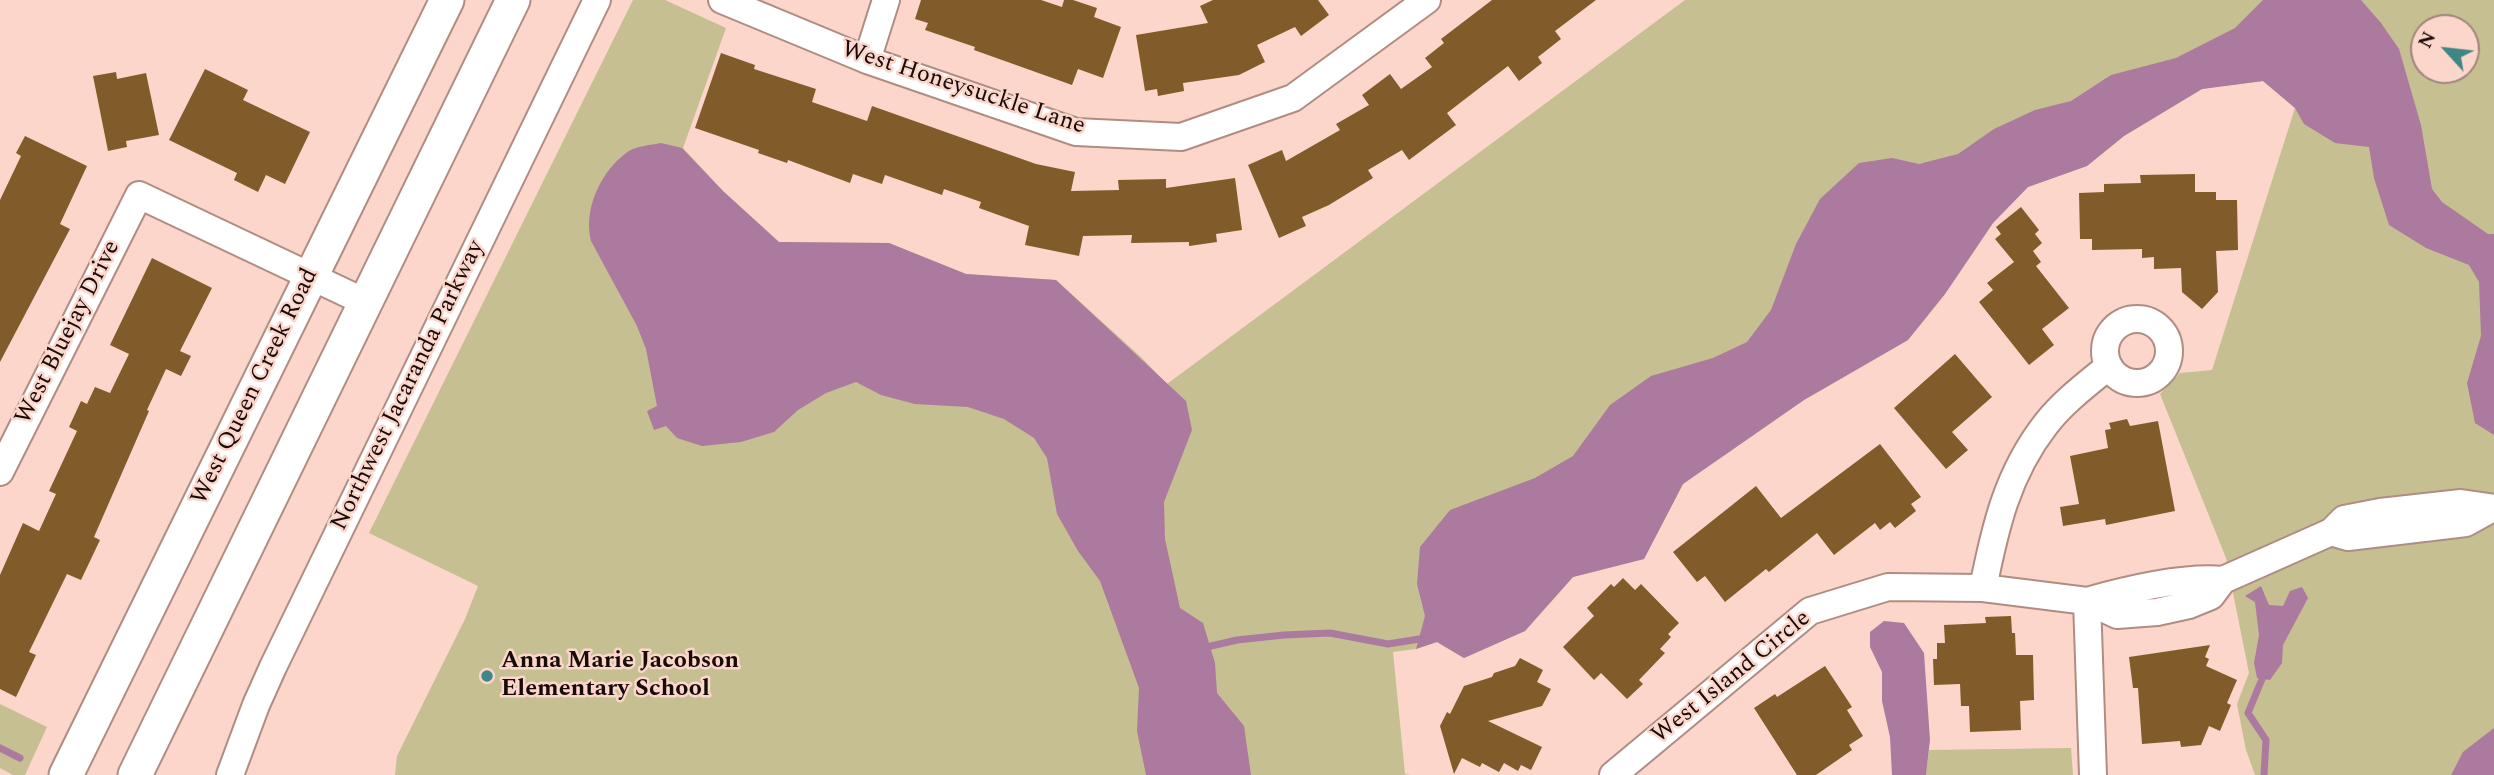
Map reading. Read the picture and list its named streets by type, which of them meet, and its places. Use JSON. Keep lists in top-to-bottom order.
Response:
{
  "streets": {
    "main road": ["West Queen Creek Road"],
    "street": [
      "West Honeysuckle Lane",
      "West Bluejay Drive",
      "Northwest Jacaranda Parkway",
      "West Island Circle"
    ]
  },
  "crossings": [
    ["West Bluejay Drive", "West Queen Creek Road"]
  ],
  "places": ["Anna Marie Jacobson Elementary School"],
  "north": "top left"
}
